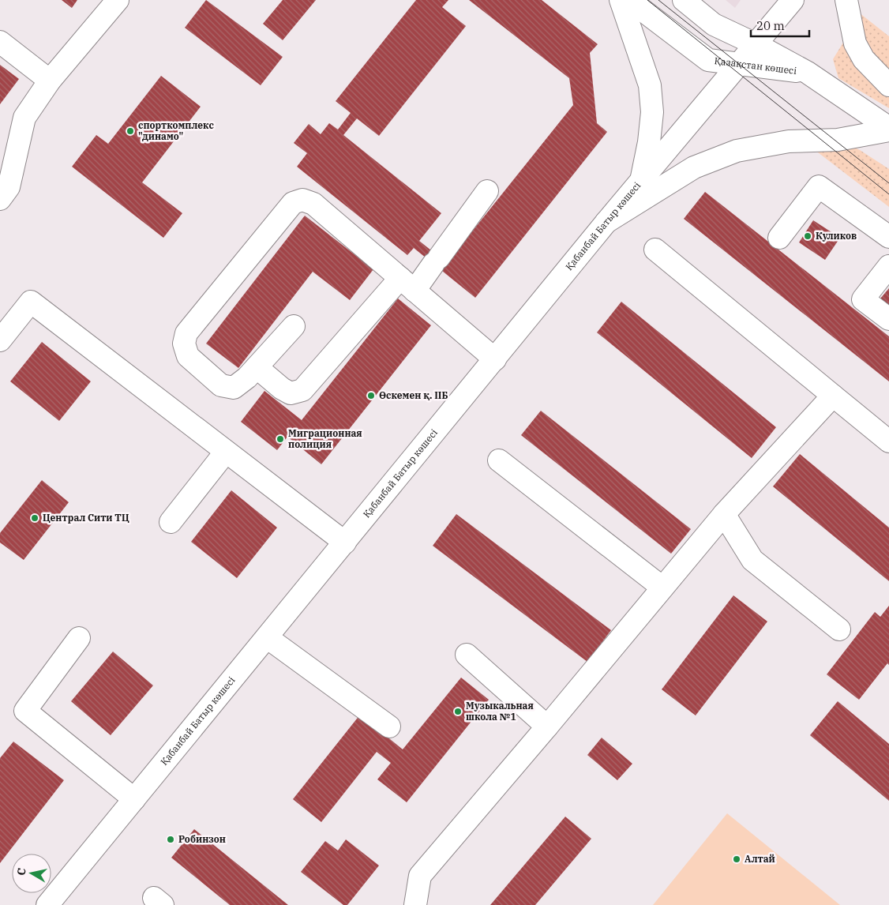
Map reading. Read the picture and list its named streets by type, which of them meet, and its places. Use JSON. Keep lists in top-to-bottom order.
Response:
{
  "streets": {
    "street": ["Қазақстан көшесі", "Қабанбай Батыр көшесі"]
  },
  "crossings": [
    ["Қазақстан көшесі", "Қабанбай Батыр көшесі"]
  ],
  "places": [
    "спорткомплекс \"динамо\"",
    "Куликов",
    "Өскемен қ. ІІБ",
    "Миграционная полиция",
    "Централ Сити ТЦ",
    "Музыкальная школа №1",
    "Робинзон",
    "Алтай"
  ],
  "scale_bar": "20 m",
  "north": "left"
}
